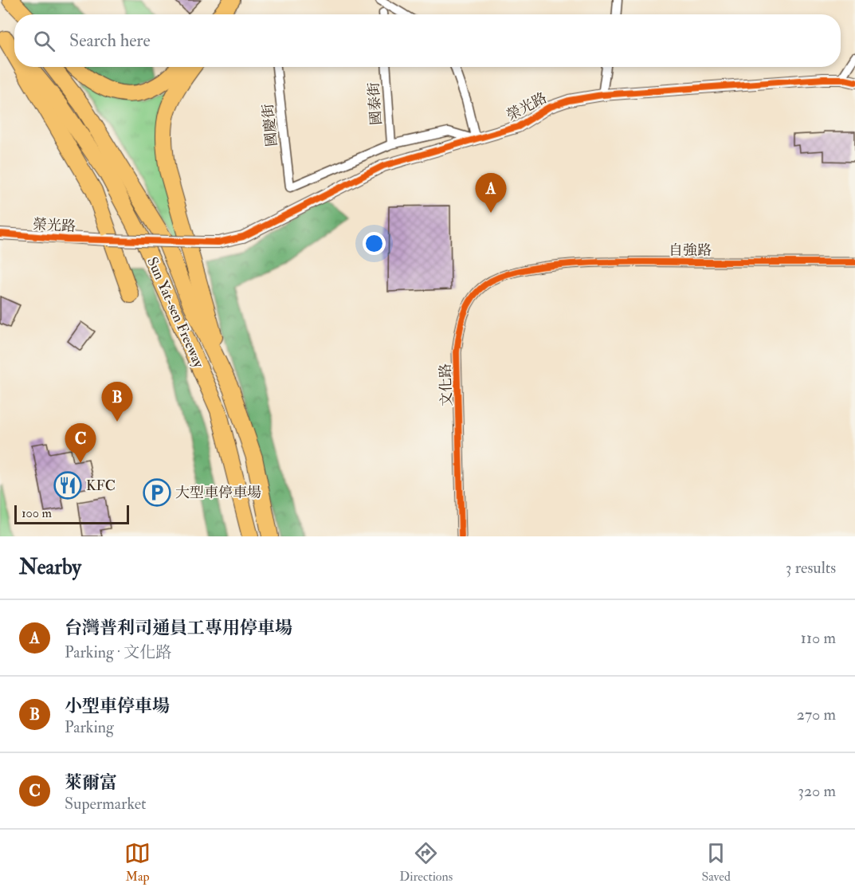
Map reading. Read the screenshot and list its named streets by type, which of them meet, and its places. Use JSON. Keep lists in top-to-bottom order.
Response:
{
  "streets": {
    "highway": ["Sun Yat-sen Freeway"],
    "street": [
      "國泰街",
      "榮光路",
      "國慶街",
      "自強路",
      "文化路"
    ]
  },
  "crossings": [
    ["國泰街", "國慶街"],
    ["自強路", "文化路"]
  ],
  "places": {
    "restaurant": ["KFC"],
    "parking": ["大型車停車場"]
  },
  "scale_bar": "100 m",
  "page": {
    "search": "Search here",
    "pins": ["A", "B", "C"],
    "scale": "100 m",
    "heading": ["Nearby", "3 results"],
    "list": [
      {
        "mark": "A",
        "name": "台灣普利司通員工專用停車場",
        "note": "Parking · 文化路",
        "value": "110 m"
      },
      {
        "mark": "B",
        "name": "小型車停車場",
        "note": "Parking",
        "value": "270 m"
      },
      {
        "mark": "C",
        "name": "萊爾富",
        "note": "Supermarket",
        "value": "320 m"
      }
    ],
    "nav": ["Map", "Directions", "Saved"]
  }
}
